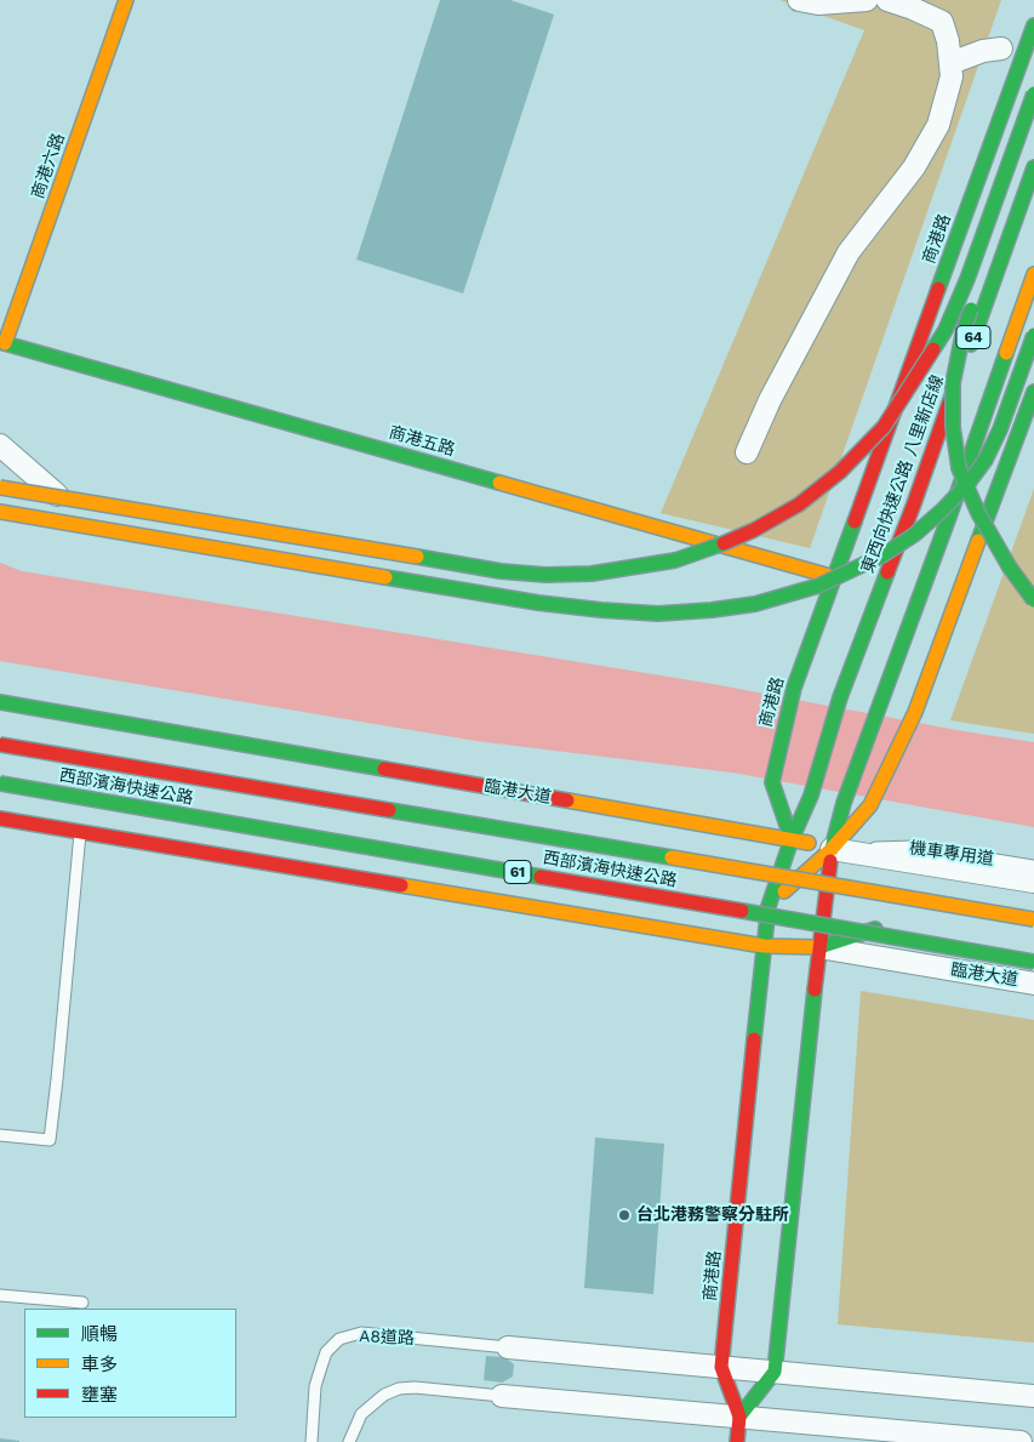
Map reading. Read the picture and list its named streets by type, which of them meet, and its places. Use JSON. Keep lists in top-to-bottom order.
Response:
{
  "streets": {
    "main road": [
      "商港六路",
      "商港路",
      "64",
      "商港五路",
      "東西向快速公路 八里新店線",
      "西部濱海快速公路",
      "臨港大道",
      "61"
    ],
    "lane": ["機車專用道", "A8道路"]
  },
  "crossings": [
    ["商港六路", "商港五路"],
    ["商港路", "商港五路"],
    ["商港路", "東西向快速公路 八里新店線"],
    ["商港路", "臨港大道"],
    ["64", "臨港大道"],
    ["64", "機車專用道"],
    ["東西向快速公路 八里新店線", "臨港大道"],
    ["臨港大道", "機車專用道"]
  ],
  "places": ["台北港務警察分駐所"],
  "legend": ["順暢", "車多", "壅塞"]
}
